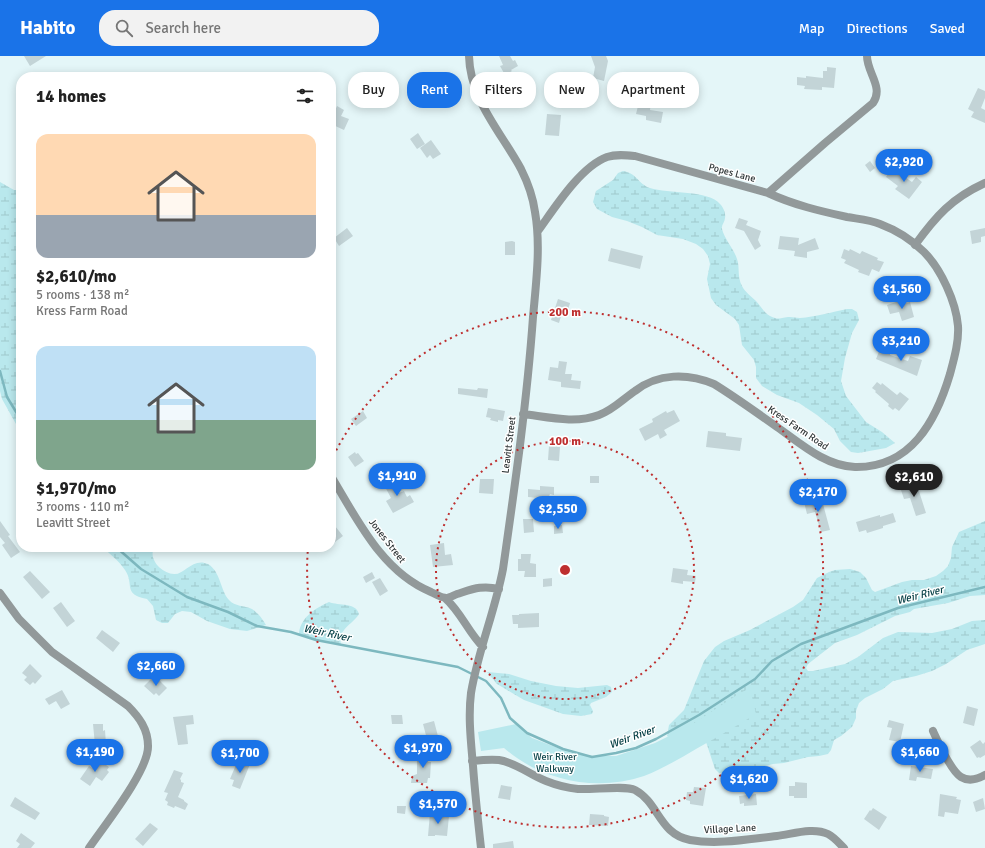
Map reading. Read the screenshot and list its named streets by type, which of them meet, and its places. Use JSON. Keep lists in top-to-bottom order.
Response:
{
  "streets": {
    "street": [
      "Popes Lane",
      "Kress Farm Road",
      "Leavitt Street",
      "Jones Street",
      "Village Lane"
    ]
  },
  "crossings": [
    ["Popes Lane", "Kress Farm Road"],
    ["Popes Lane", "Leavitt Street"],
    ["Kress Farm Road", "Leavitt Street"],
    ["Leavitt Street", "Jones Street"],
    ["Leavitt Street", "Village Lane"]
  ],
  "water": ["Weir River"],
  "parks": ["Weir River Walkway"],
  "page": {
    "header": "Habito",
    "search": "Search here",
    "nav": ["Map", "Directions", "Saved"],
    "chip": [
      "Buy",
      "Rent",
      "Filters",
      "New",
      "Apartment"
    ],
    "heading": "14 homes",
    "list": [
      {
        "name": "$2,610/mo",
        "note": "5 rooms · 138 m² · Kress Farm Road"
      },
      {
        "name": "$1,970/mo",
        "note": "3 rooms · 110 m² · Leavitt Street"
      }
    ],
    "price": [
      "$2,920",
      "$1,560",
      "$3,210",
      "$1,910",
      "$2,610",
      "$2,170",
      "$2,550",
      "$2,660",
      "$1,970",
      "$1,190",
      "$1,660",
      "$1,700",
      "$1,620",
      "$1,570"
    ]
  },
  "rings": ["200 m", "100 m"]
}
